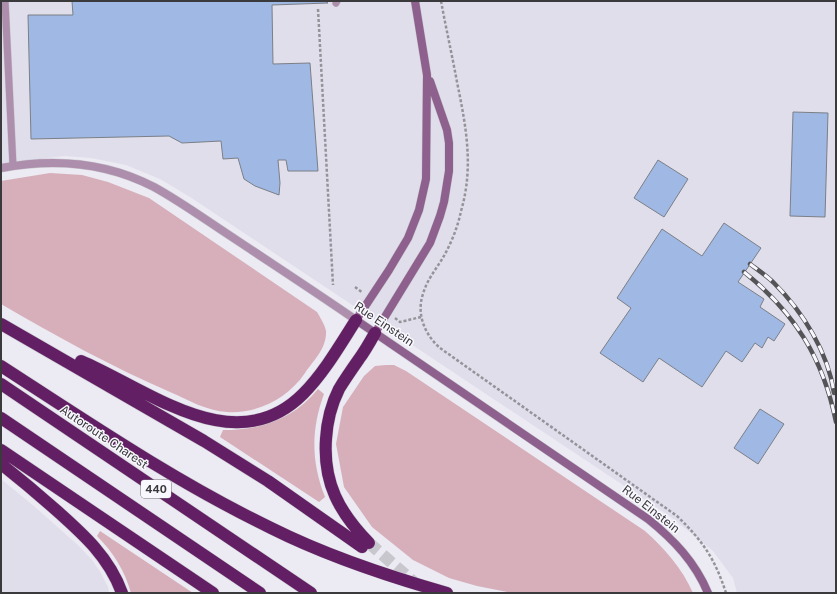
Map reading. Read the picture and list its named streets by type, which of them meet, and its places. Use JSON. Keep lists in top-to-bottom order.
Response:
{
  "streets": {
    "highway": ["Autoroute Charest", "440"],
    "street": ["Rue Einstein"]
  }
}
